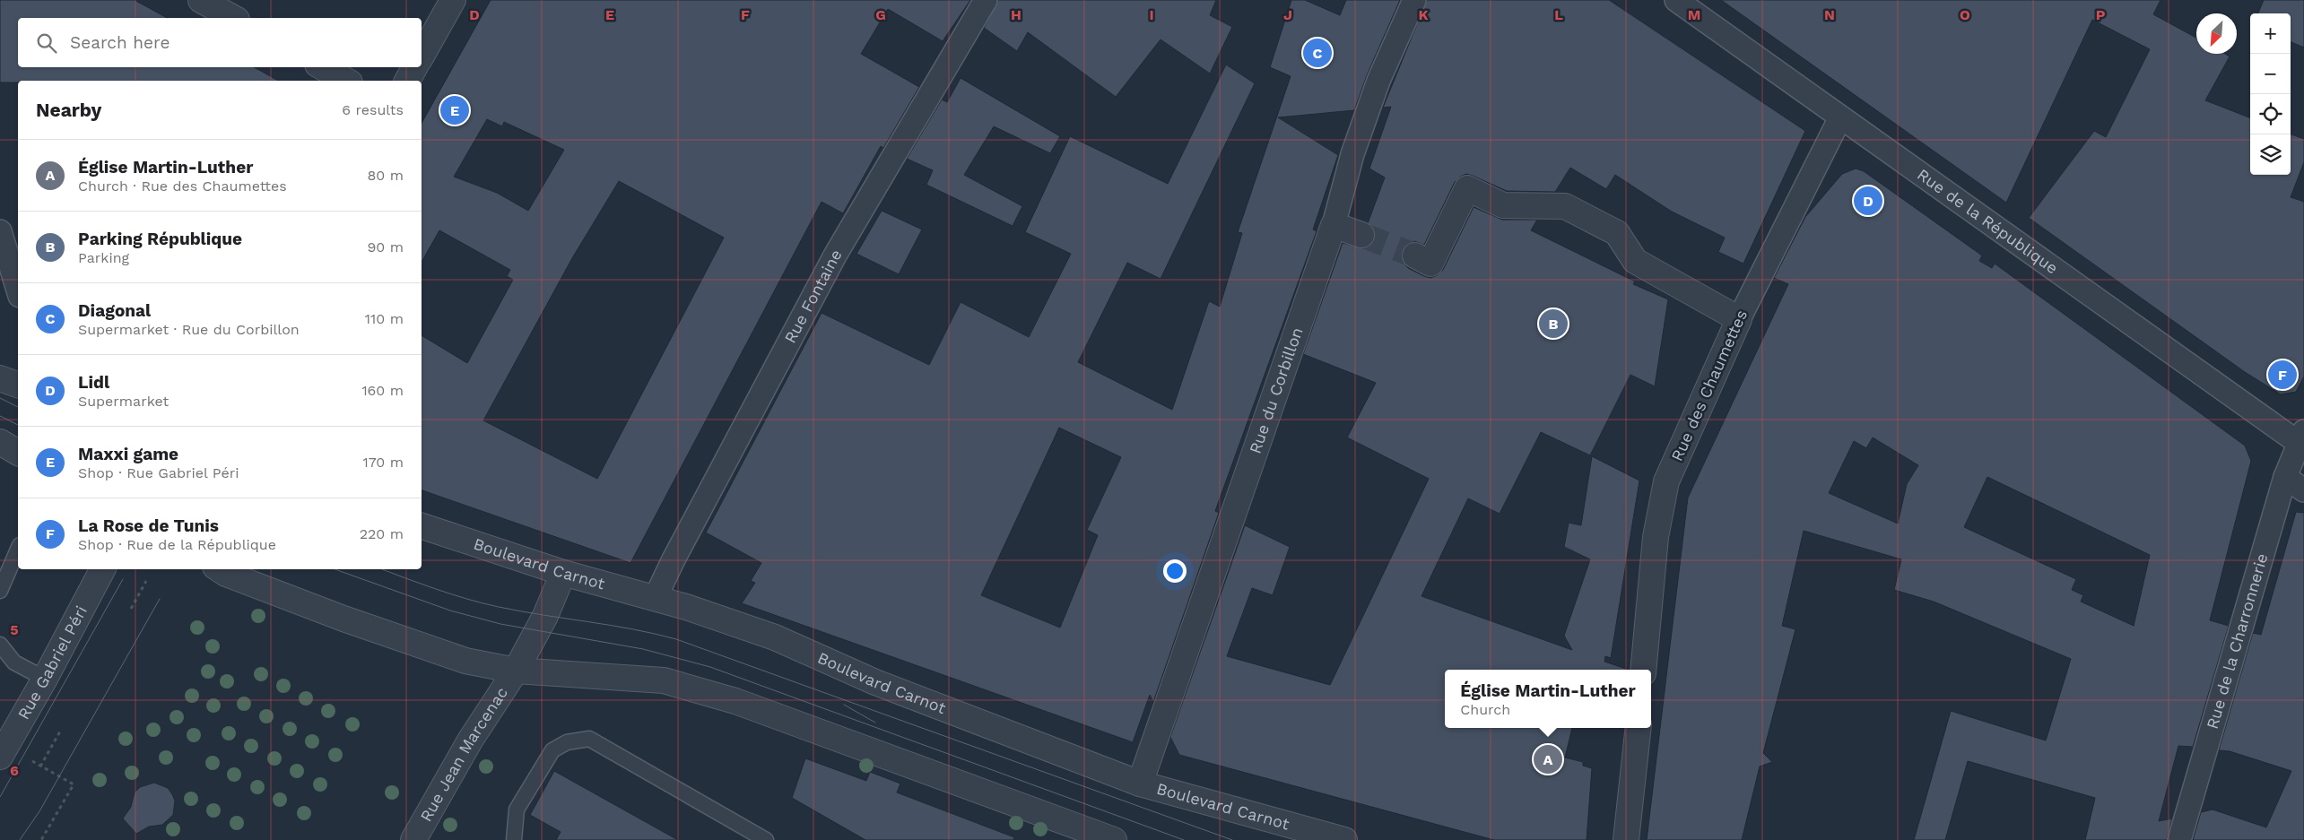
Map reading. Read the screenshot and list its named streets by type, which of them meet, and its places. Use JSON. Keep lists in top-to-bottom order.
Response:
{
  "streets": {
    "street": [
      "Rue de la République",
      "Rue Fontaine",
      "Rue des Chaumettes",
      "Rue du Corbillon",
      "Boulevard Carnot",
      "Rue de la Charronnerie",
      "Rue Gabriel Péri",
      "Rue Jean Marcenac"
    ]
  },
  "crossings": [
    ["Rue de la République", "Rue des Chaumettes"],
    ["Rue de la République", "Rue de la Charronnerie"],
    ["Rue Fontaine", "Boulevard Carnot"],
    ["Rue du Corbillon", "Boulevard Carnot"],
    ["Boulevard Carnot", "Rue Jean Marcenac"]
  ],
  "north": "bottom left",
  "page": {
    "map_buttons": ["+", "−"],
    "search": "Search here",
    "pins": [
      "C",
      "E",
      "D",
      "B",
      "F",
      "A"
    ],
    "heading": ["Nearby", "6 results"],
    "list": [
      {
        "mark": "A",
        "name": "Église Martin-Luther",
        "note": "Church · Rue des Chaumettes",
        "value": "80 m"
      },
      {
        "mark": "B",
        "name": "Parking République",
        "note": "Parking",
        "value": "90 m"
      },
      {
        "mark": "C",
        "name": "Diagonal",
        "note": "Supermarket · Rue du Corbillon",
        "value": "110 m"
      },
      {
        "mark": "D",
        "name": "Lidl",
        "note": "Supermarket",
        "value": "160 m"
      },
      {
        "mark": "E",
        "name": "Maxxi game",
        "note": "Shop · Rue Gabriel Péri",
        "value": "170 m"
      },
      {
        "mark": "F",
        "name": "La Rose de Tunis",
        "note": "Shop · Rue de la République",
        "value": "220 m"
      }
    ],
    "popup": ["Église Martin-Luther", "Church"]
  },
  "grid": {
    "columns": [
      "D",
      "E",
      "F",
      "G",
      "H",
      "I",
      "J",
      "K",
      "L",
      "M",
      "N",
      "O",
      "P"
    ],
    "rows": ["5", "6"]
  }
}
